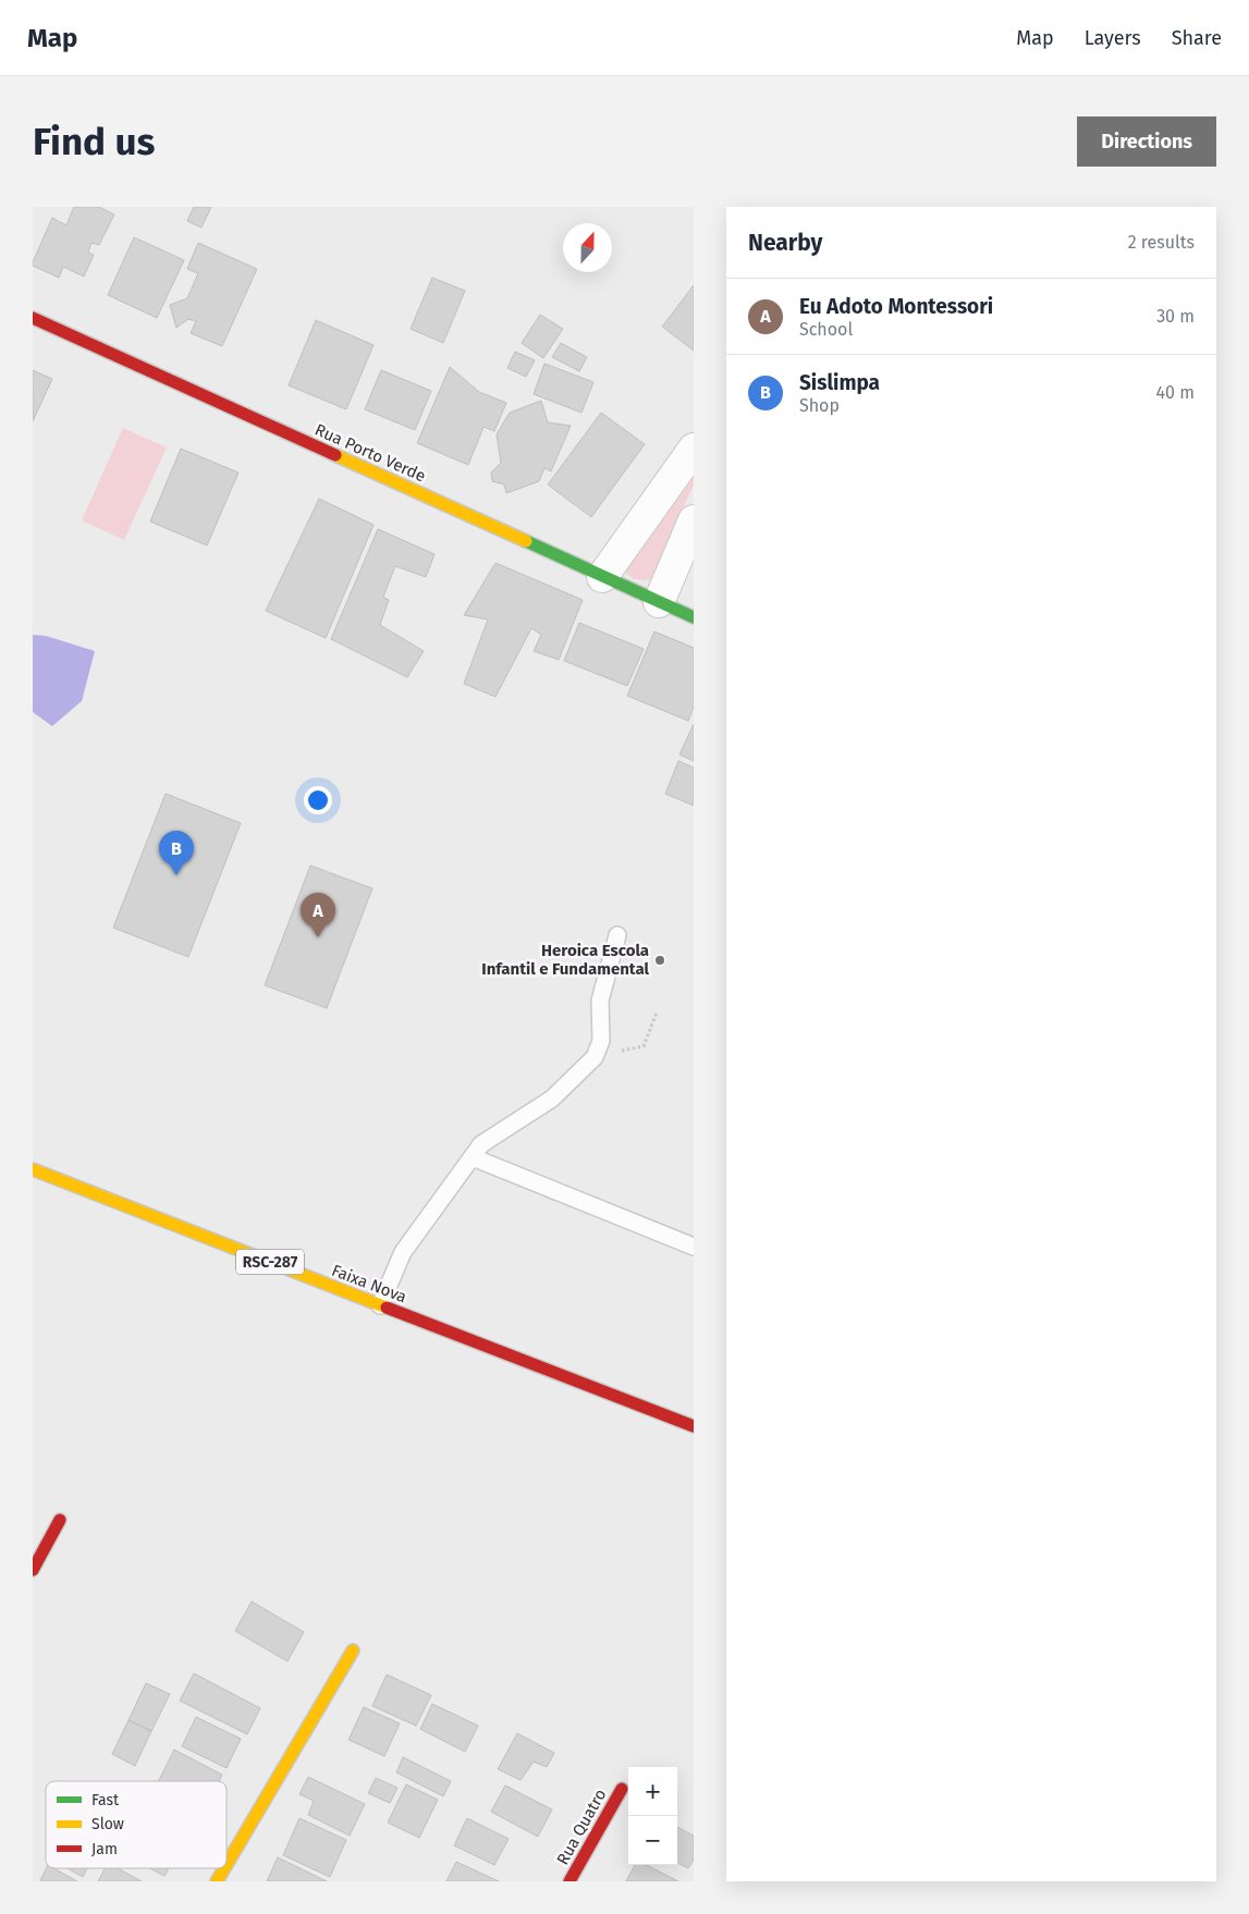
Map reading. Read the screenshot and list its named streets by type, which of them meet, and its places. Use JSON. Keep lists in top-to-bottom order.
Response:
{
  "streets": {
    "main road": [
      "Rua Porto Verde",
      "RSC-287",
      "Faixa Nova",
      "Rua Quatro"
    ]
  },
  "places": ["Heroica Escola Infantil e Fundamental"],
  "legend": ["Fast", "Slow", "Jam"],
  "north": "top",
  "page": {
    "header": "Map",
    "nav": ["Map", "Layers", "Share"],
    "buttons": "Directions",
    "title": "Find us",
    "heading": ["Nearby", "2 results"],
    "list": [
      {
        "mark": "A",
        "name": "Eu Adoto Montessori",
        "note": "School",
        "value": "30 m"
      },
      {
        "mark": "B",
        "name": "Sislimpa",
        "note": "Shop",
        "value": "40 m"
      }
    ],
    "pins": ["B", "A"],
    "map_buttons": ["+", "−"]
  }
}
